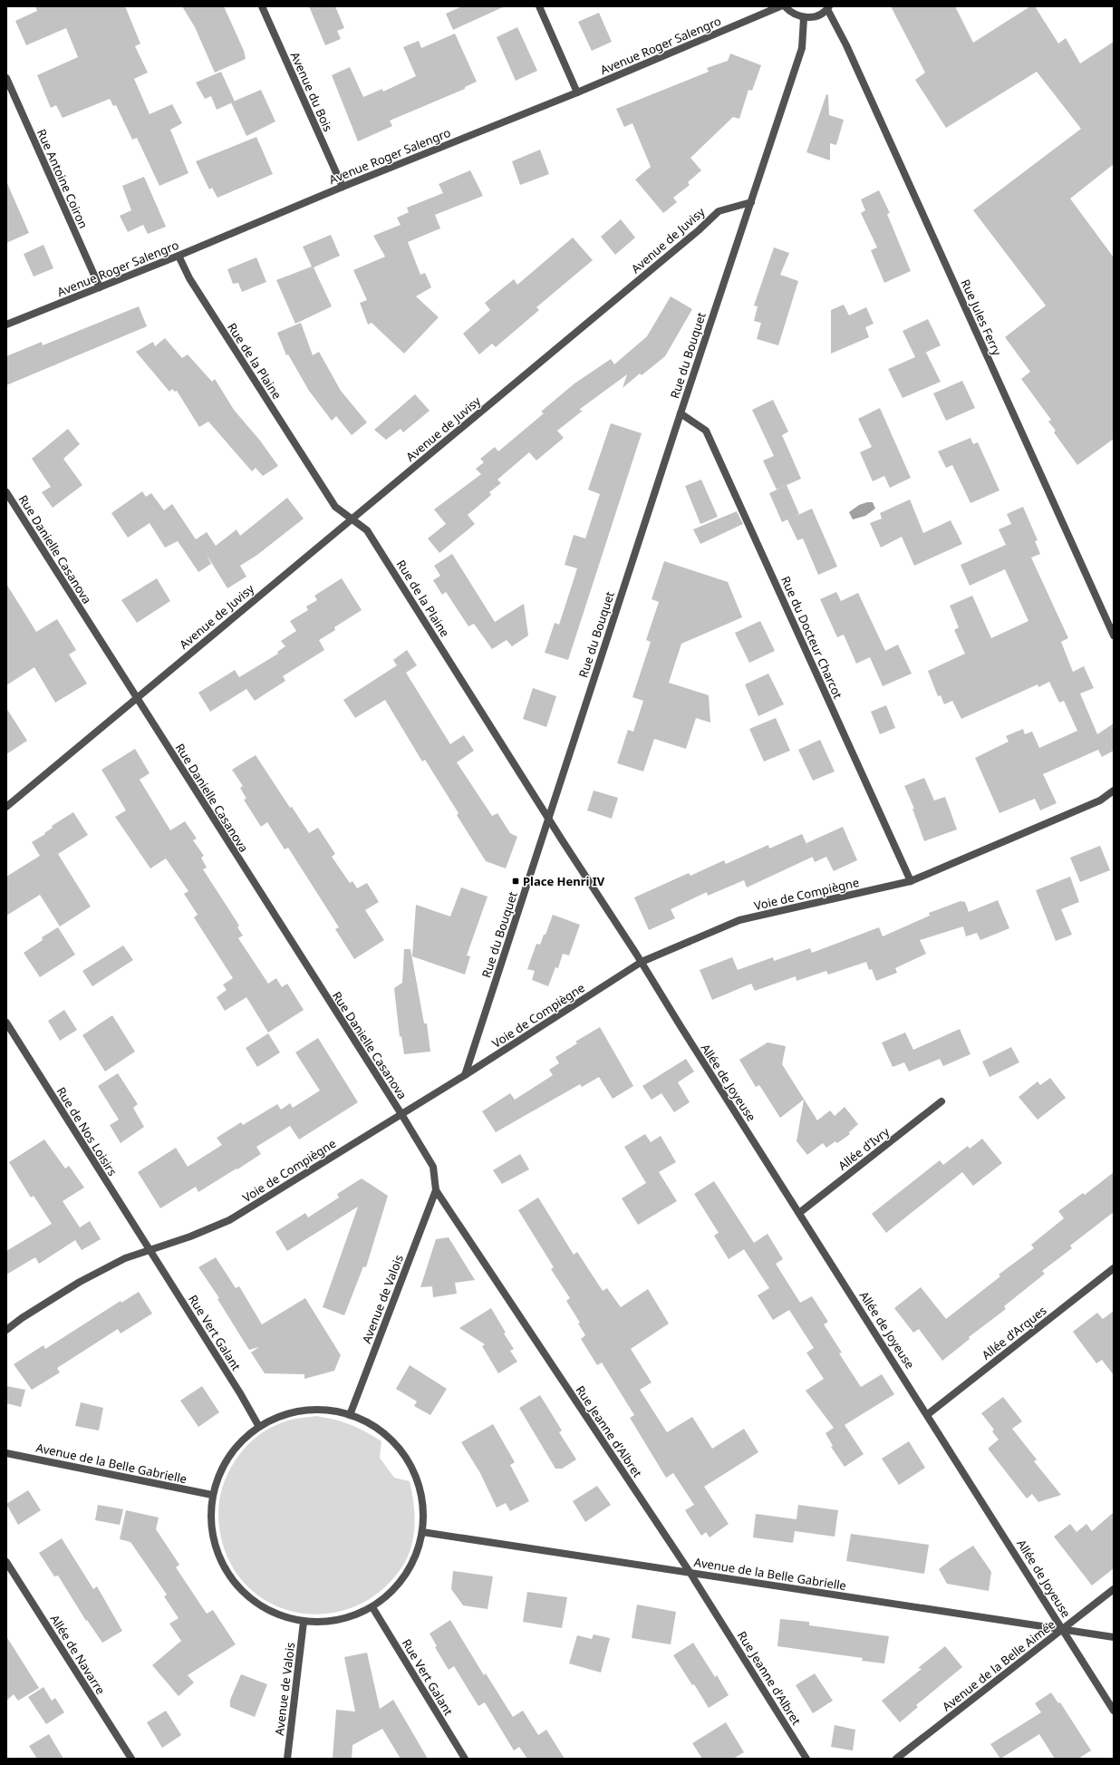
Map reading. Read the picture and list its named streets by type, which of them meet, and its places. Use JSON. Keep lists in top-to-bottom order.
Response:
{
  "streets": {
    "street": [
      "Avenue Roger Salengro",
      "Avenue du Bois",
      "Rue Antoine Coiron",
      "Avenue de Juvisy",
      "Rue Jules Ferry",
      "Rue du Bouquet",
      "Rue de la Plaine",
      "Rue Danielle Casanova",
      "Rue du Docteur Charcot",
      "Voie de Compiègne",
      "Allée de Joyeuse",
      "Rue de Nos Loisirs",
      "Allée d'Ivry",
      "Avenue de Valois",
      "Rue Vert Galant",
      "Allée d'Arques",
      "Rue Jeanne d'Albret",
      "Avenue de la Belle Gabrielle",
      "Allée de Navarre",
      "Avenue de la Belle Aimée"
    ]
  },
  "crossings": [
    ["Avenue Roger Salengro", "Avenue du Bois"],
    ["Avenue Roger Salengro", "Rue Antoine Coiron"],
    ["Avenue Roger Salengro", "Rue de la Plaine"],
    ["Avenue de Juvisy", "Rue du Bouquet"],
    ["Avenue de Juvisy", "Rue de la Plaine"],
    ["Avenue de Juvisy", "Rue Danielle Casanova"],
    ["Rue du Bouquet", "Rue de la Plaine"],
    ["Rue du Bouquet", "Rue du Docteur Charcot"],
    ["Rue du Bouquet", "Voie de Compiègne"],
    ["Rue de la Plaine", "Voie de Compiègne"],
    ["Rue de la Plaine", "Allée de Joyeuse"],
    ["Rue Danielle Casanova", "Voie de Compiègne"],
    ["Rue Danielle Casanova", "Rue Jeanne d'Albret"],
    ["Rue du Docteur Charcot", "Voie de Compiègne"],
    ["Voie de Compiègne", "Allée de Joyeuse"],
    ["Voie de Compiègne", "Rue de Nos Loisirs"],
    ["Voie de Compiègne", "Rue Vert Galant"],
    ["Voie de Compiègne", "Rue Jeanne d'Albret"],
    ["Allée de Joyeuse", "Allée d'Ivry"],
    ["Allée de Joyeuse", "Allée d'Arques"],
    ["Allée de Joyeuse", "Avenue de la Belle Gabrielle"],
    ["Allée de Joyeuse", "Avenue de la Belle Aimée"],
    ["Rue de Nos Loisirs", "Rue Vert Galant"],
    ["Avenue de Valois", "Rue Jeanne d'Albret"],
    ["Rue Jeanne d'Albret", "Avenue de la Belle Gabrielle"],
    ["Avenue de la Belle Gabrielle", "Avenue de la Belle Aimée"]
  ],
  "places": {
    "transit": ["Place Henri IV"]
  }
}
